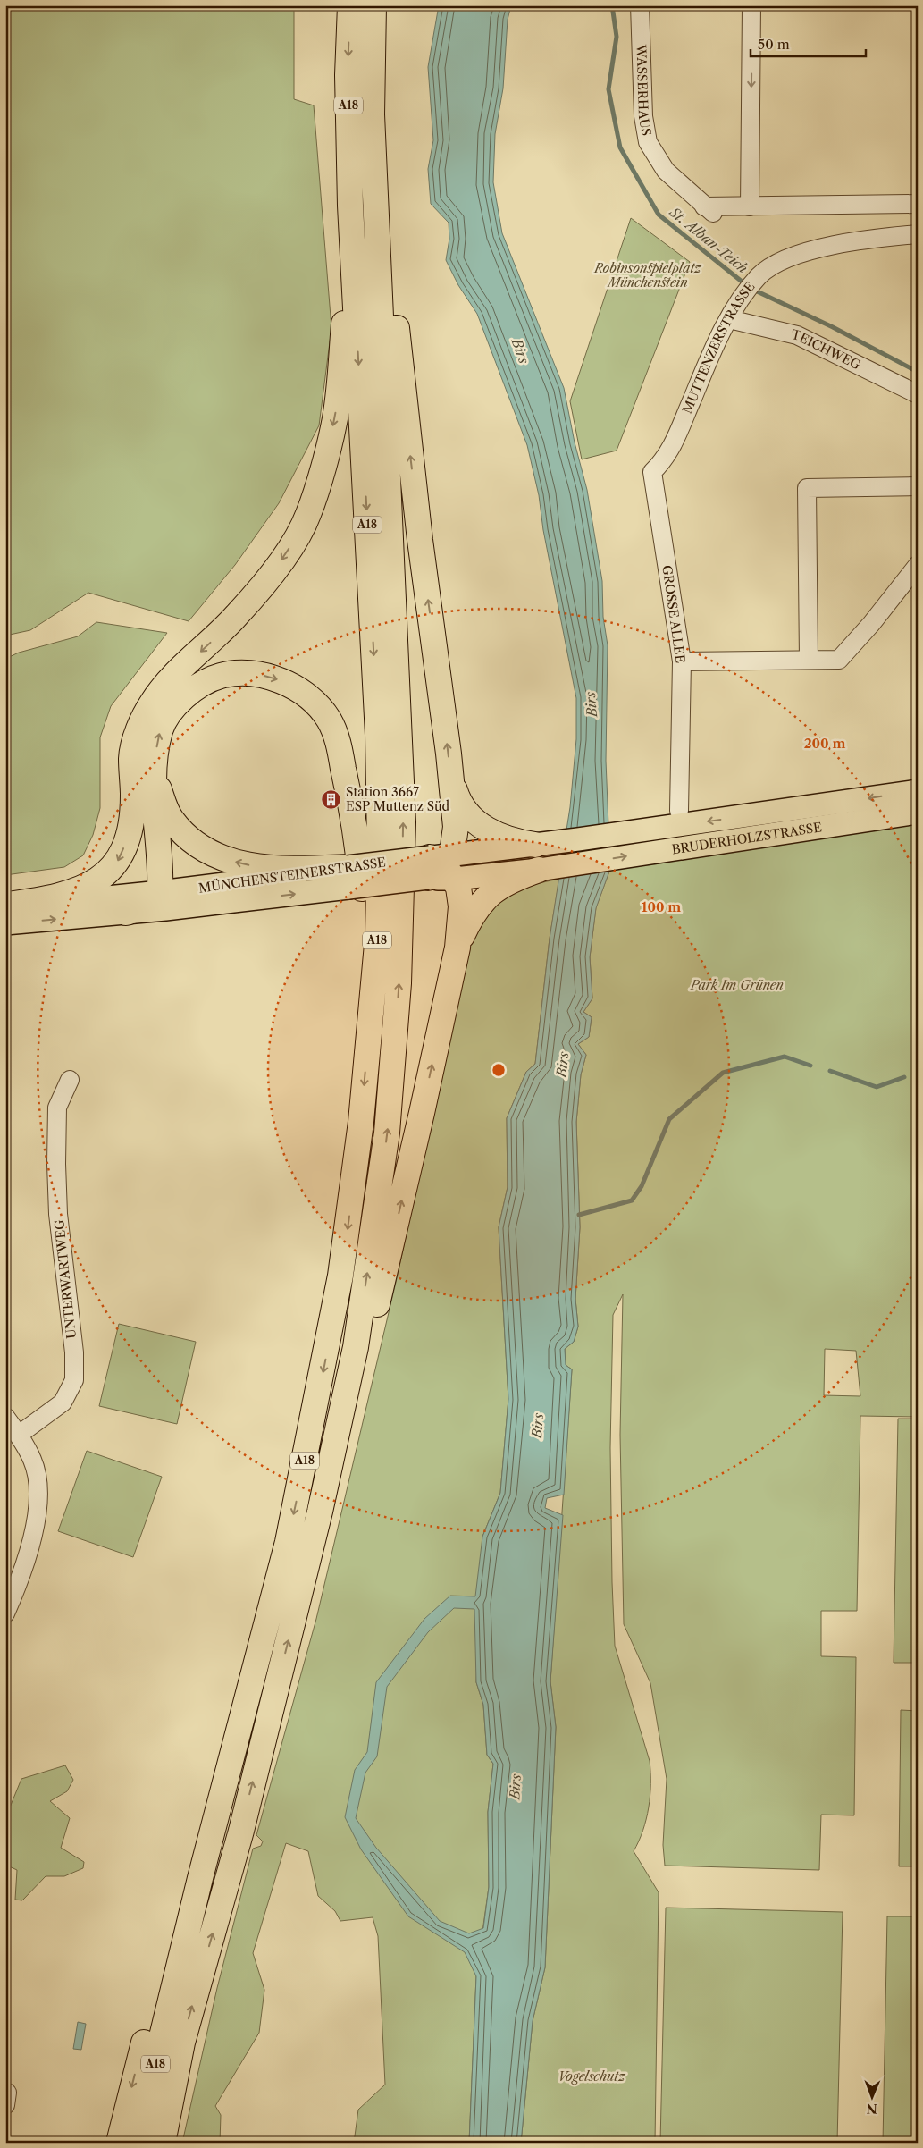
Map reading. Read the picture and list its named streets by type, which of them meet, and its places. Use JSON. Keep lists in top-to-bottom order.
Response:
{
  "streets": {
    "highway": ["A18"],
    "main road": ["BRUDERHOLZSTRASSE", "MÜNCHENSTEINERSTRASSE"],
    "street": [
      "WASSERHAUS",
      "MUTTENZERSTRASSE",
      "TEICHWEG",
      "GROSSE ALLEE",
      "UNTERWARTWEG"
    ]
  },
  "crossings": [
    ["MUTTENZERSTRASSE", "TEICHWEG"],
    ["MUTTENZERSTRASSE", "GROSSE ALLEE"]
  ],
  "water": ["St. Alban-Teich", "Birs"],
  "parks": ["Robinsonspielplatz Münchenstein", "Park Im Grünen", "Vogelschutz"],
  "places": {
    "building": ["Station 3667 ESP Muttenz Süd"]
  },
  "scale_bar": "50 m",
  "north": "bottom",
  "rings": ["200 m", "100 m"]
}
